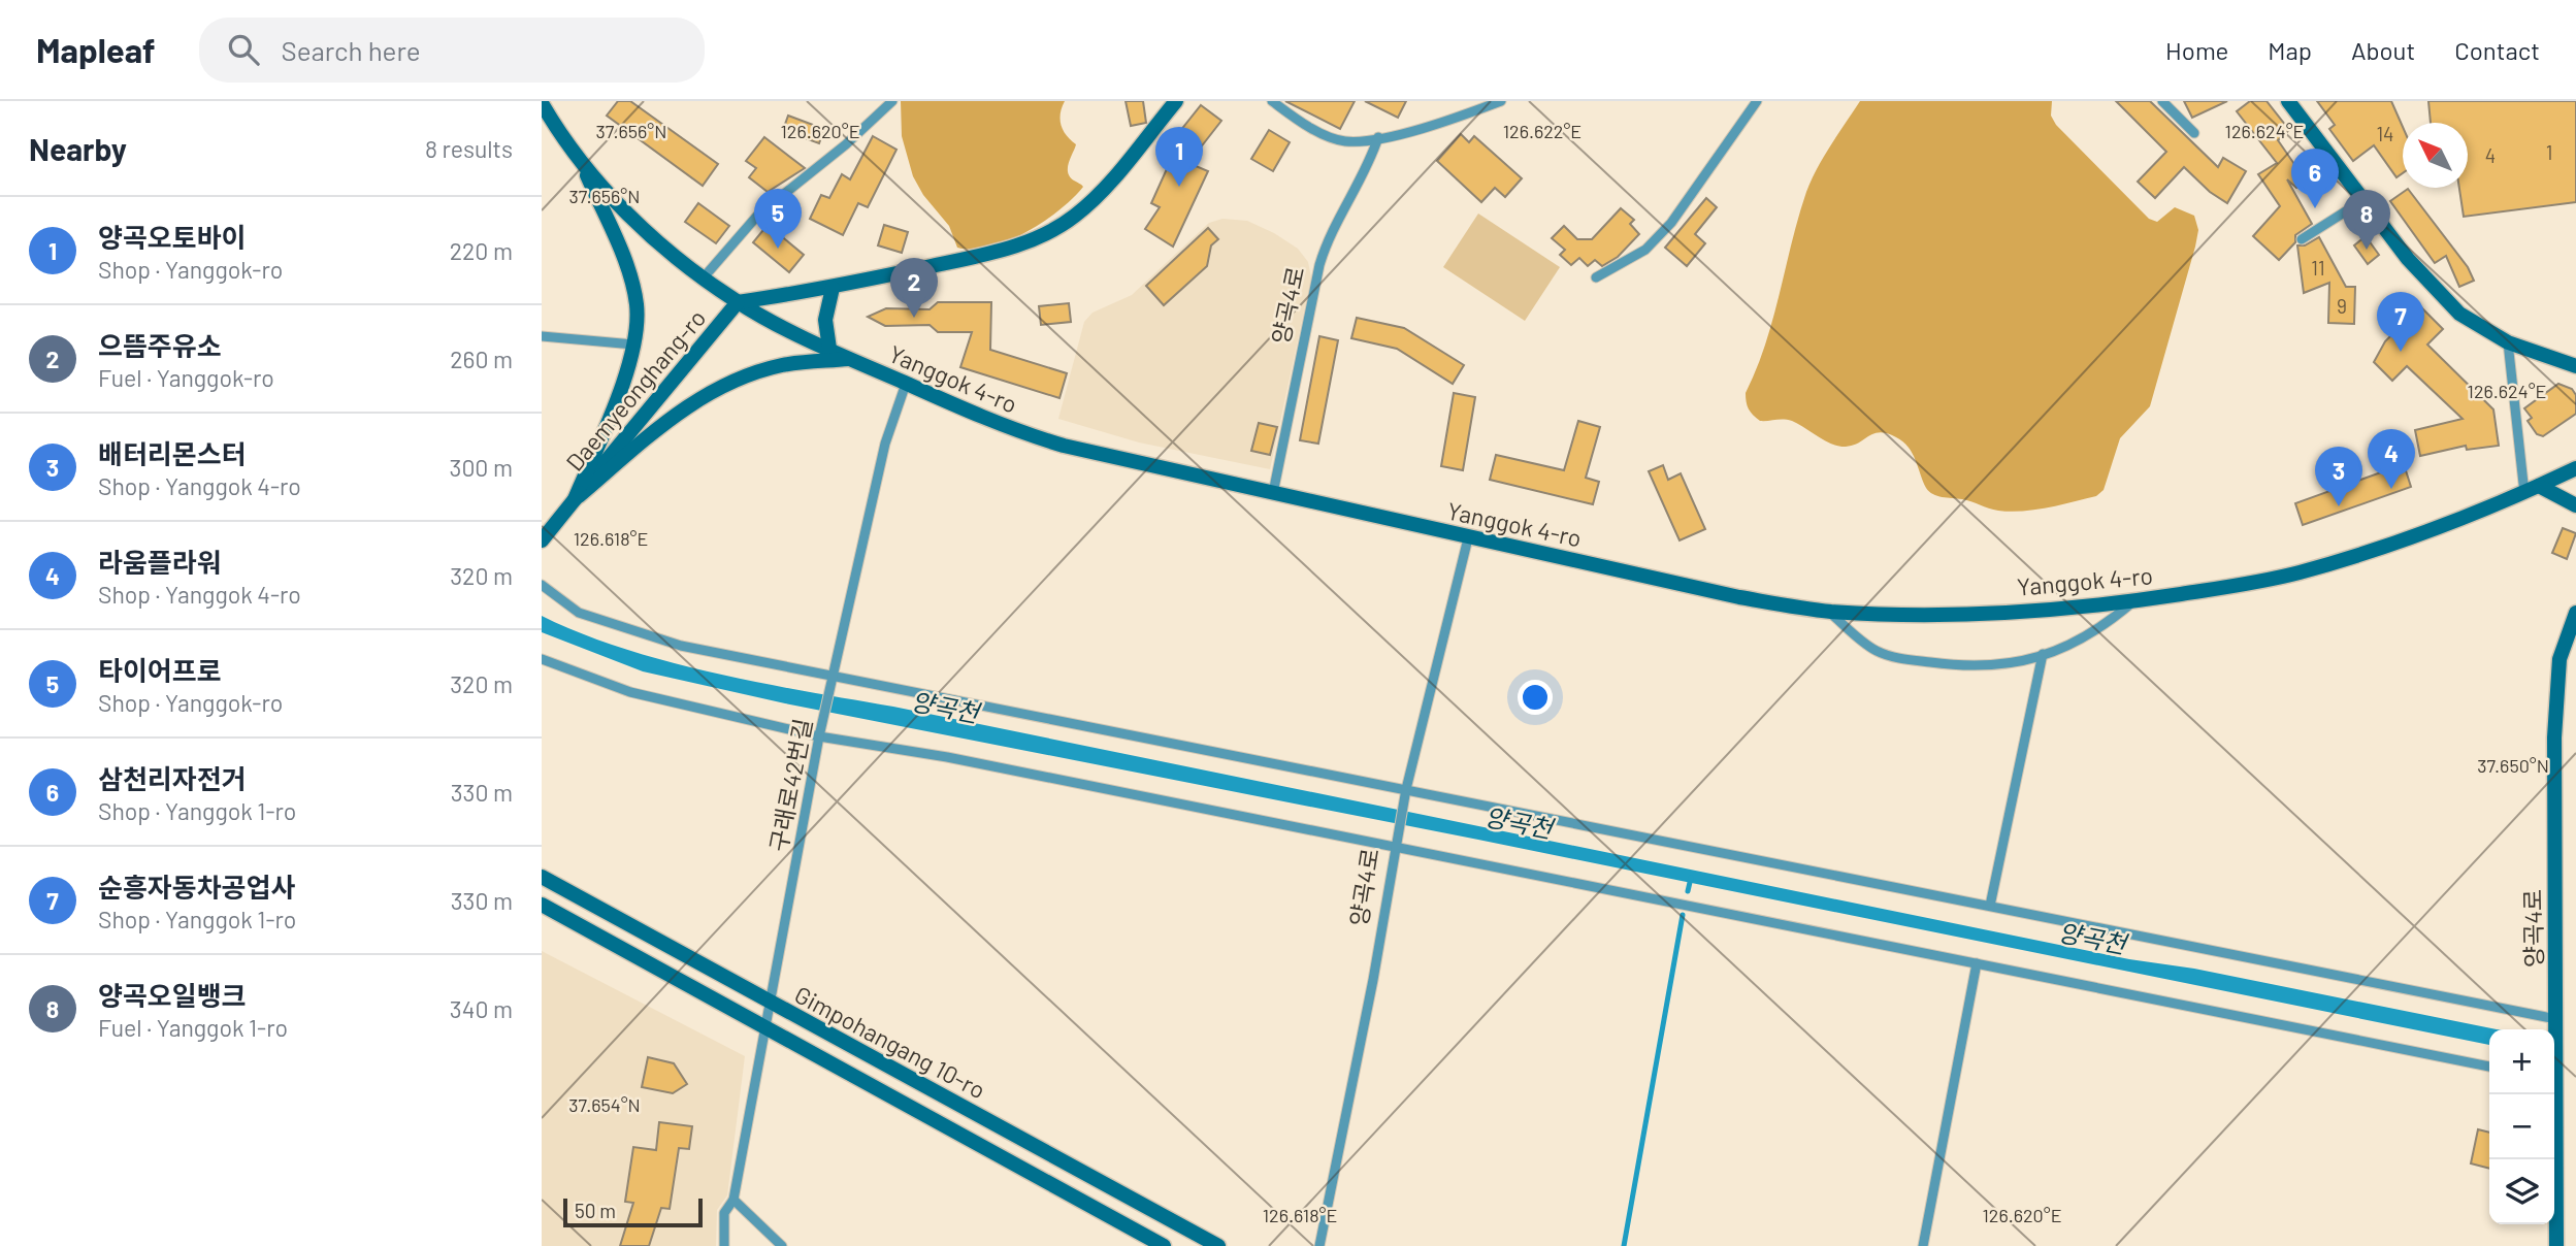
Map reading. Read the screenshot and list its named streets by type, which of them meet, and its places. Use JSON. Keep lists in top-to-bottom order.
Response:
{
  "streets": {
    "street": [
      "양곡4로",
      "Yanggok 4-ro",
      "Daemyeonghang-ro",
      "Gimpohangang 10-ro"
    ],
    "lane": ["구래로42번길"]
  },
  "crossings": [
    ["양곡4로", "Yanggok 4-ro"],
    ["Yanggok 4-ro", "Daemyeonghang-ro"],
    ["Yanggok 4-ro", "구래로42번길"],
    ["구래로42번길", "Gimpohangang 10-ro"]
  ],
  "water": ["양곡천"],
  "house_numbers": [
    "14",
    "1",
    "4",
    "11",
    "9"
  ],
  "scale_bar": "50 m",
  "north": "top left",
  "page": {
    "header": "Mapleaf",
    "search": "Search here",
    "nav": [
      "Home",
      "Map",
      "About",
      "Contact"
    ],
    "heading": ["Nearby", "8 results"],
    "pins": [
      "1",
      "6",
      "5",
      "8",
      "2",
      "7",
      "4",
      "3"
    ],
    "list": [
      {
        "mark": "1",
        "name": "양곡오토바이",
        "note": "Shop · Yanggok-ro",
        "value": "220 m"
      },
      {
        "mark": "2",
        "name": "으뜸주유소",
        "note": "Fuel · Yanggok-ro",
        "value": "260 m"
      },
      {
        "mark": "3",
        "name": "배터리몬스터",
        "note": "Shop · Yanggok 4-ro",
        "value": "300 m"
      },
      {
        "mark": "4",
        "name": "라움플라워",
        "note": "Shop · Yanggok 4-ro",
        "value": "320 m"
      },
      {
        "mark": "5",
        "name": "타이어프로",
        "note": "Shop · Yanggok-ro",
        "value": "320 m"
      },
      {
        "mark": "6",
        "name": "삼천리자전거",
        "note": "Shop · Yanggok 1-ro",
        "value": "330 m"
      },
      {
        "mark": "7",
        "name": "순흥자동차공업사",
        "note": "Shop · Yanggok 1-ro",
        "value": "330 m"
      },
      {
        "mark": "8",
        "name": "양곡오일뱅크",
        "note": "Fuel · Yanggok 1-ro",
        "value": "340 m"
      }
    ],
    "map_buttons": ["+", "−"],
    "scale": "50 m"
  },
  "coordinates": [
    "126.620°E",
    "126.622°E",
    "126.624°E",
    "37.656°N",
    "126.618°E",
    "37.650°N",
    "37.654°N"
  ]
}
